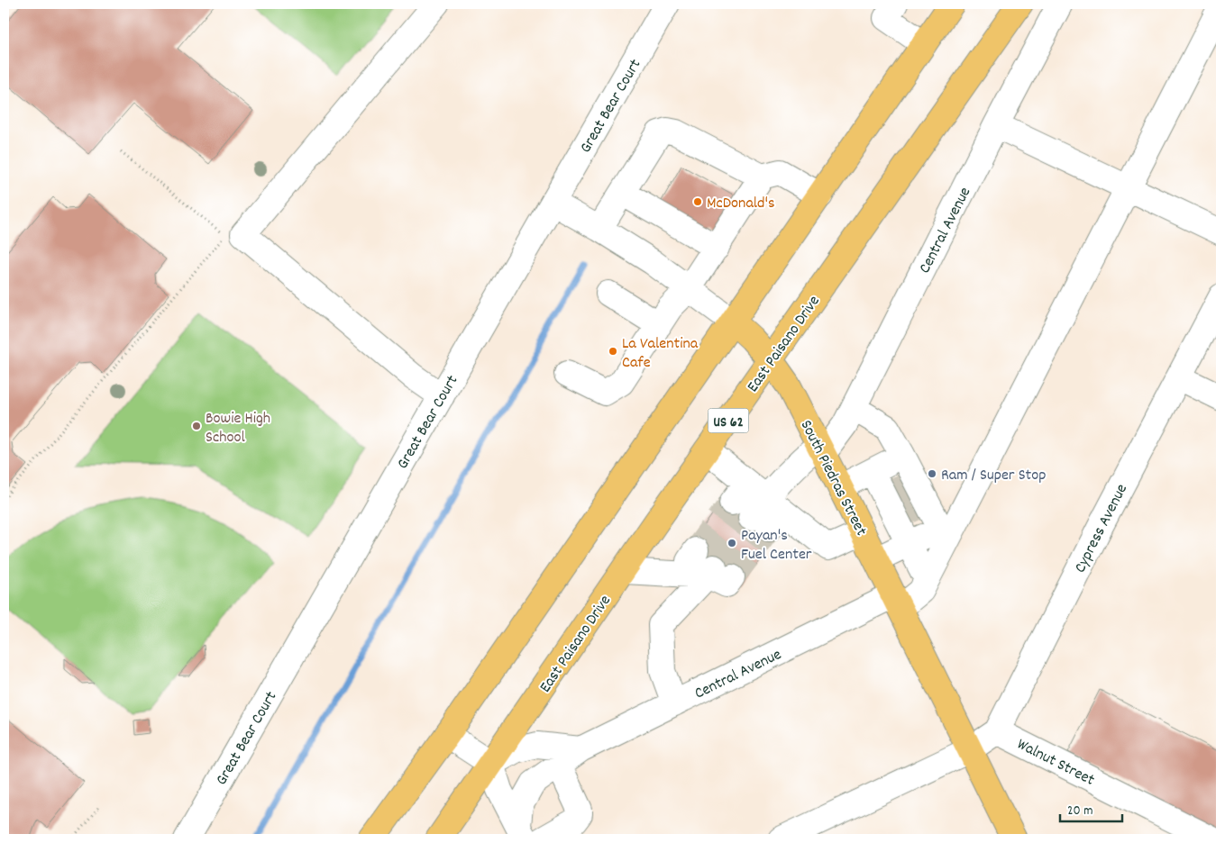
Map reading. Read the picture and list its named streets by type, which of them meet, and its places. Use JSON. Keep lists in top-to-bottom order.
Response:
{
  "streets": {
    "main road": ["East Paisano Drive", "US 62", "South Piedras Street"],
    "street": [
      "Great Bear Court",
      "Central Avenue",
      "Cypress Avenue",
      "Walnut Street"
    ]
  },
  "crossings": [
    ["Great Bear Court", "South Piedras Street"],
    ["Central Avenue", "South Piedras Street"],
    ["East Paisano Drive", "South Piedras Street"],
    ["South Piedras Street", "Cypress Avenue"],
    ["Cypress Avenue", "Walnut Street"]
  ],
  "places": [
    "McDonald's",
    "La Valentina Cafe",
    "Bowie High School",
    "Ram / Super Stop",
    "Payan's Fuel Center"
  ],
  "scale_bar": "20 m"
}
